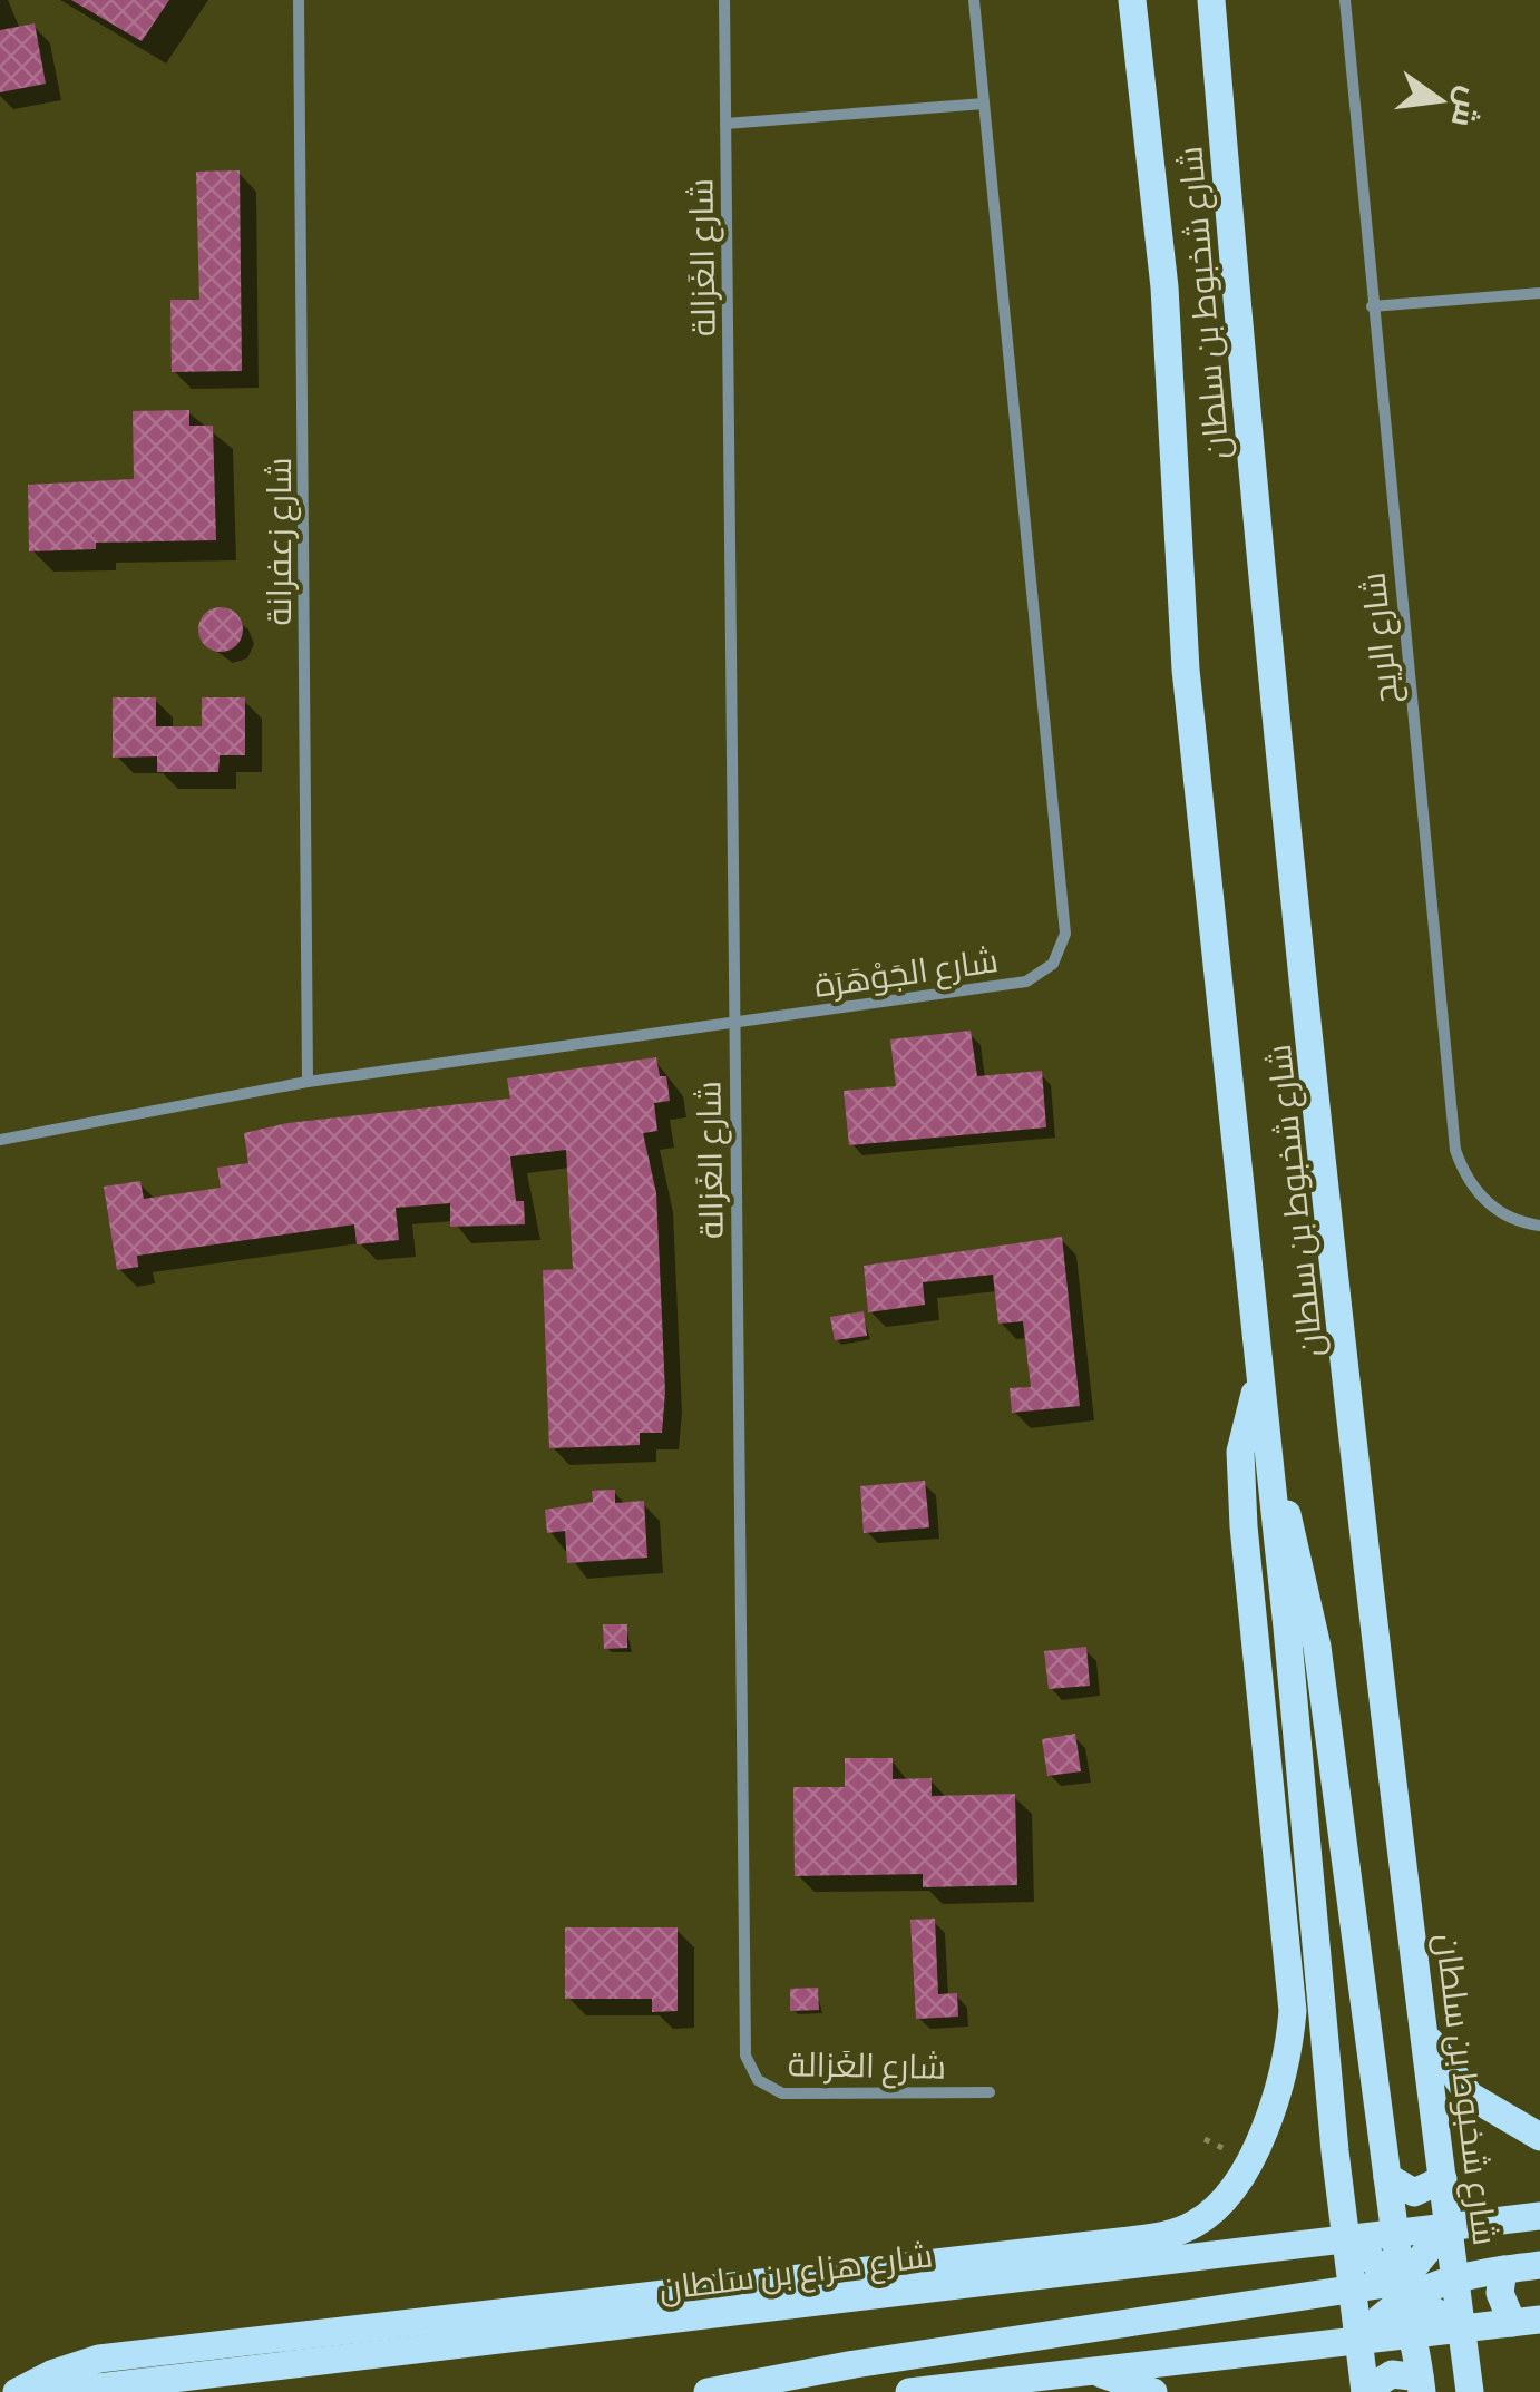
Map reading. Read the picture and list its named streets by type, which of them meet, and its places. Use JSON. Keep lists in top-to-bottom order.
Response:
{
  "streets": {
    "main road": ["شارع شخبوط بن سلطان", "شارع هزاع بن سلطان"],
    "street": [
      "شارع الغَزالة",
      "شارع زعفرانة",
      "شارع الريح",
      "شارع الجَوْهَرَة"
    ]
  },
  "crossings": [
    ["شارع الغَزالة", "شارع الجَوْهَرَة"],
    ["شارع شخبوط بن سلطان", "شارع هزاع بن سلطان"],
    ["شارع زعفرانة", "شارع الجَوْهَرَة"]
  ],
  "north": "right"
}
